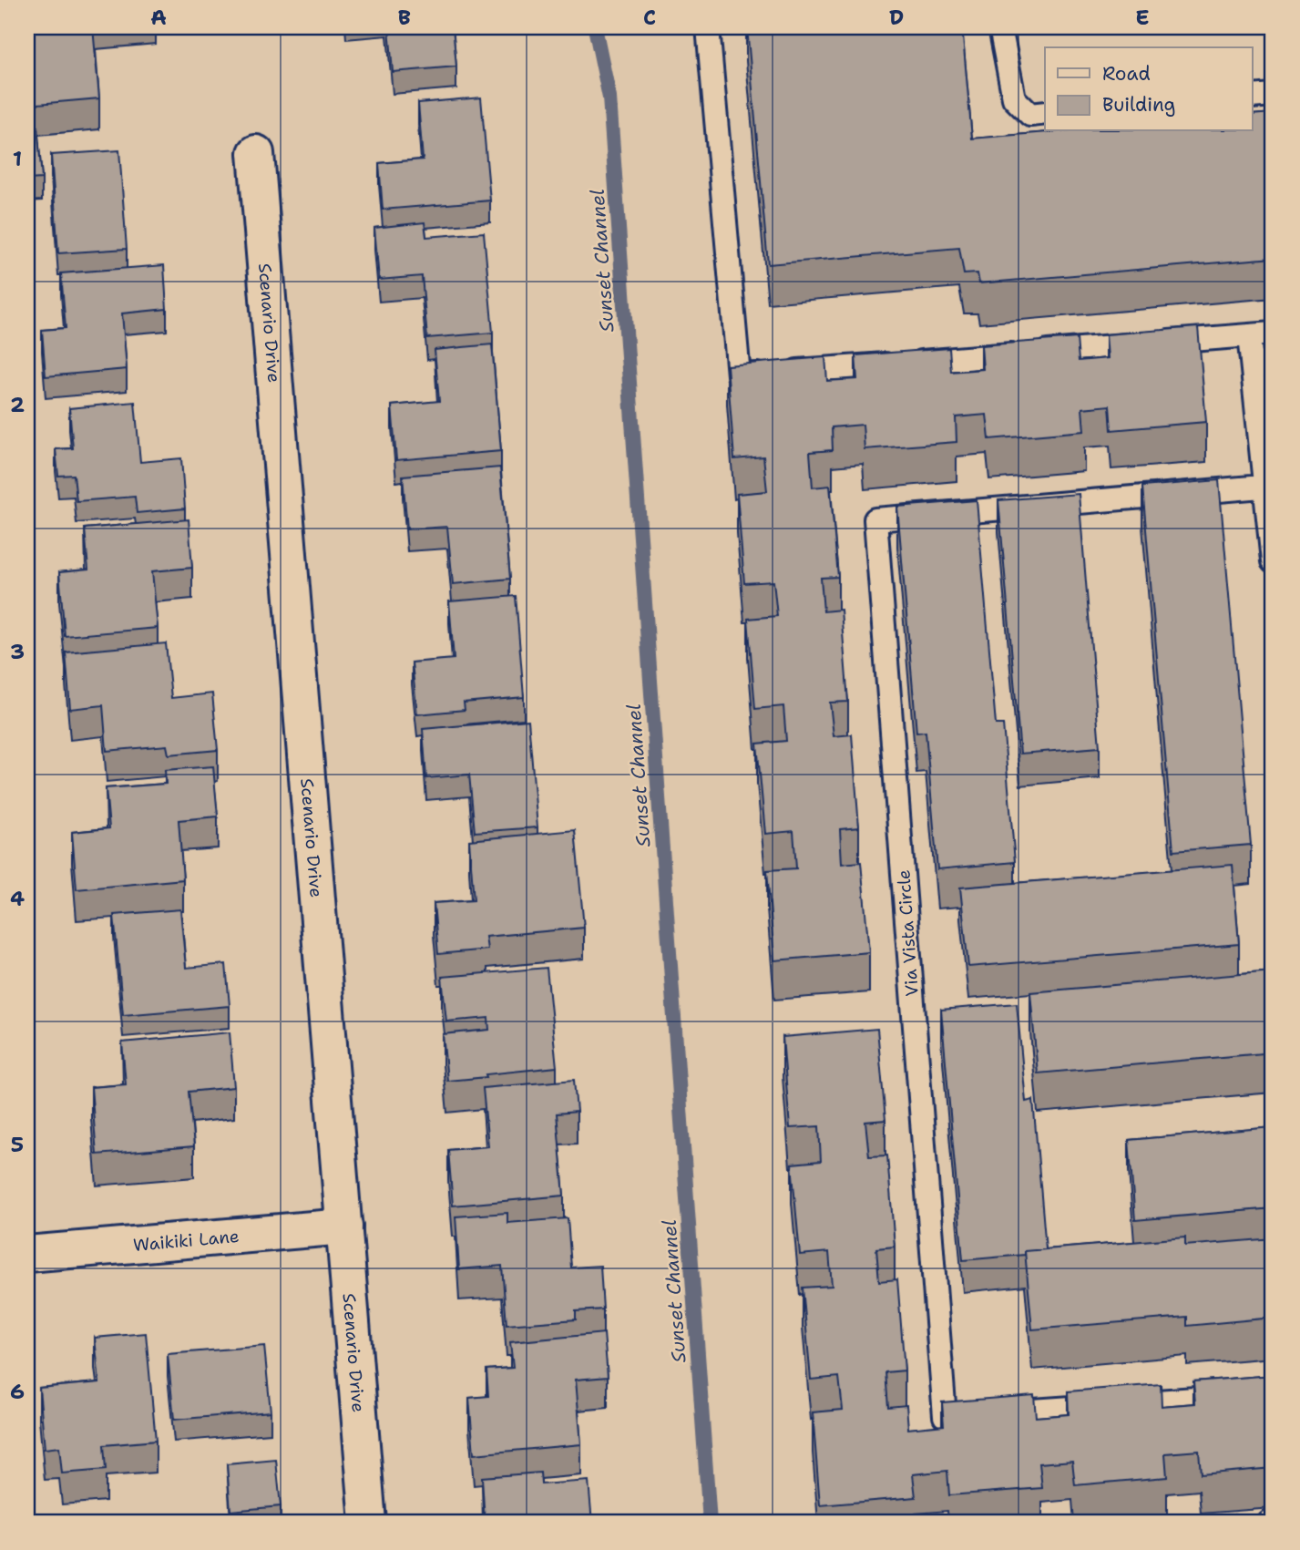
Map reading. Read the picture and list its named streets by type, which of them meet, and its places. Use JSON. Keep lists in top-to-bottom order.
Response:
{
  "streets": {
    "street": ["Scenario Drive", "Waikiki Lane"],
    "lane": ["Via Vista Circle"]
  },
  "crossings": [
    ["Scenario Drive", "Waikiki Lane"]
  ],
  "water": ["Sunset Channel"],
  "legend": ["Road", "Building"],
  "grid": {
    "columns": [
      "A",
      "B",
      "C",
      "D",
      "E"
    ],
    "rows": [
      "1",
      "2",
      "3",
      "4",
      "5",
      "6"
    ]
  }
}
